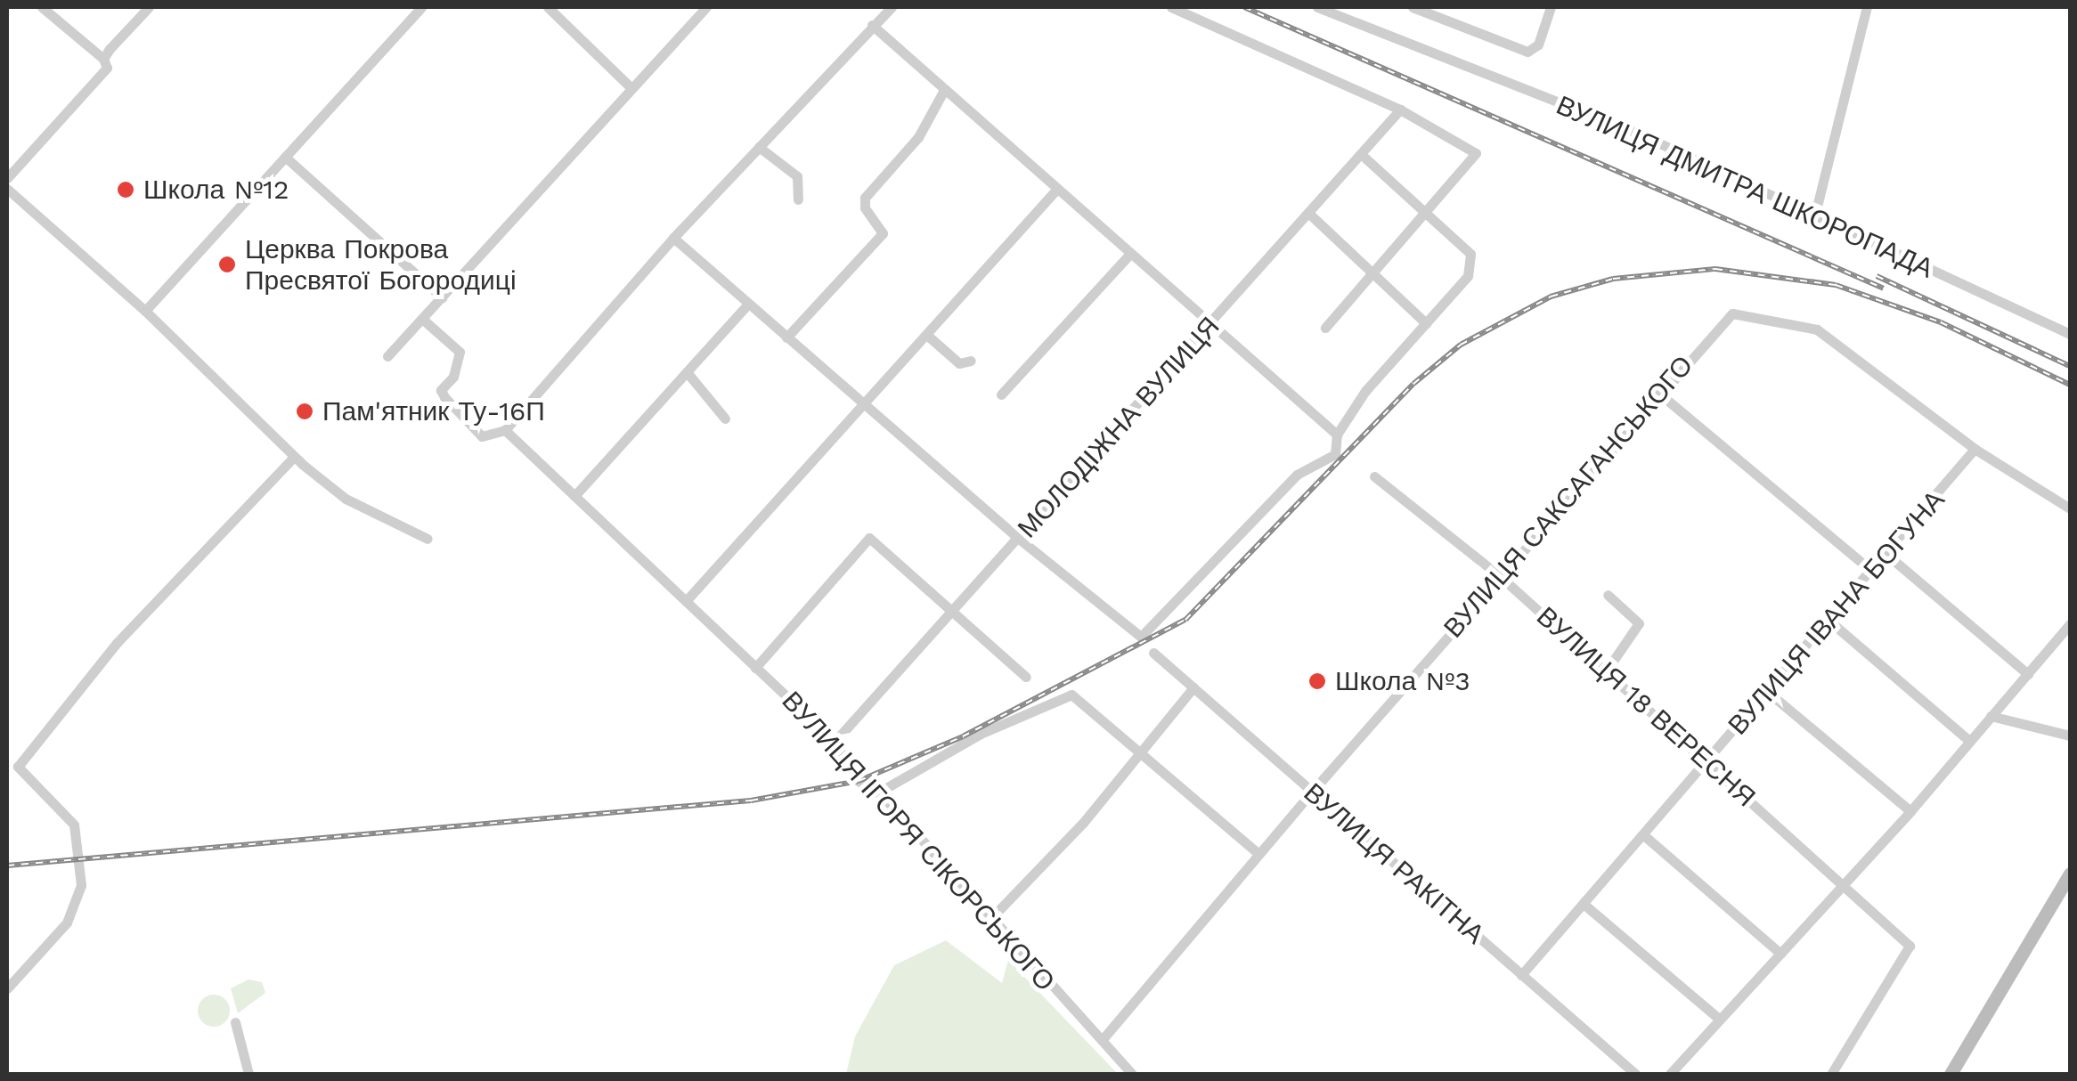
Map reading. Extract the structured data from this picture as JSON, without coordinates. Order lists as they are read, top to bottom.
{
  "streets": {
    "street": [
      "ВУЛИЦЯ ДМИТРА ШКОРОПАДА",
      "МОЛОДІЖНА ВУЛИЦЯ",
      "ВУЛИЦЯ САКСАГАНСЬКОГО",
      "ВУЛИЦЯ ІВАНА БОГУНА",
      "ВУЛИЦЯ 18 ВЕРЕСНЯ",
      "ВУЛИЦЯ ІГОРЯ СІКОРСЬКОГО",
      "ВУЛИЦЯ РАКІТНА"
    ]
  },
  "crossings": [
    ["МОЛОДІЖНА ВУЛИЦЯ", "ВУЛИЦЯ ІГОРЯ СІКОРСЬКОГО"],
    ["ВУЛИЦЯ САКСАГАНСЬКОГО", "ВУЛИЦЯ ІВАНА БОГУНА"],
    ["ВУЛИЦЯ САКСАГАНСЬКОГО", "ВУЛИЦЯ 18 ВЕРЕСНЯ"],
    ["ВУЛИЦЯ САКСАГАНСЬКОГО", "ВУЛИЦЯ ІГОРЯ СІКОРСЬКОГО"],
    ["ВУЛИЦЯ САКСАГАНСЬКОГО", "ВУЛИЦЯ РАКІТНА"],
    ["ВУЛИЦЯ ІВАНА БОГУНА", "ВУЛИЦЯ 18 ВЕРЕСНЯ"],
    ["ВУЛИЦЯ ІВАНА БОГУНА", "ВУЛИЦЯ РАКІТНА"]
  ],
  "places": [
    "Школа №12",
    "Церква Покрова Пресвятої Богородиці",
    "Пам'ятник Ту-16П",
    "Школа №3"
  ]
}
